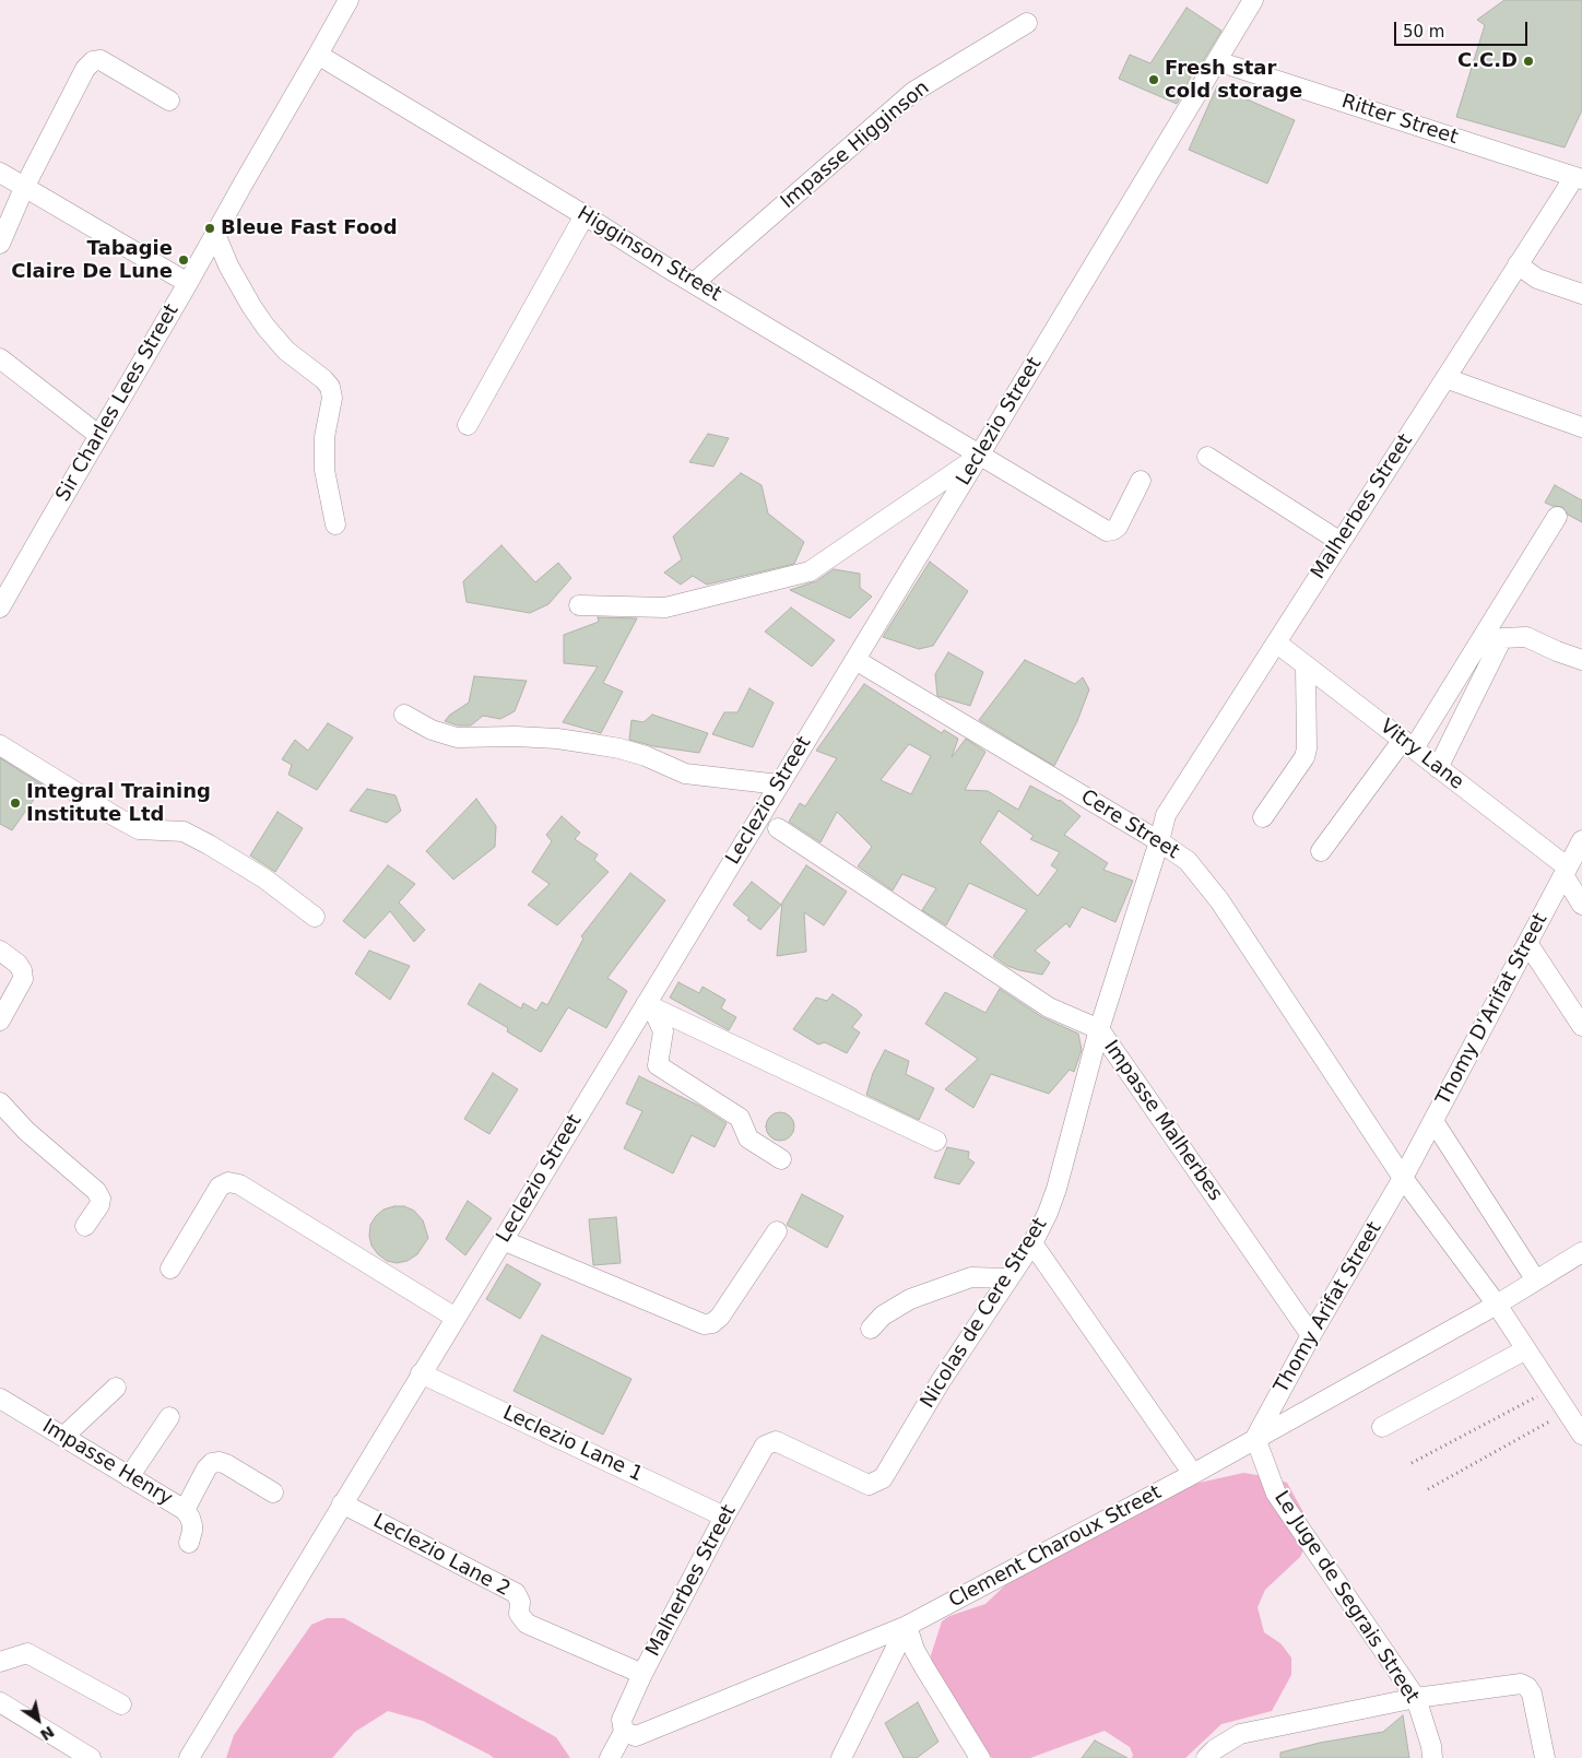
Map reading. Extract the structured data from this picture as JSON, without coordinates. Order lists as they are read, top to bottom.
{
  "streets": {
    "street": [
      "Ritter Street",
      "Impasse Higginson",
      "Higginson Street",
      "Sir Charles Lees Street",
      "Leclezio Street",
      "Malherbes Street",
      "Vitry Lane",
      "Cere Street",
      "Thomy D'Arifat Street",
      "Impasse Malherbes",
      "Thomy Arifat Street",
      "Nicolas de Cere Street",
      "Leclezio Lane 1",
      "Impasse Henry",
      "Clement Charoux Street",
      "Leclezio Lane 2",
      "Le Juge de Segrais Street"
    ]
  },
  "crossings": [
    ["Ritter Street", "Leclezio Street"],
    ["Ritter Street", "Malherbes Street"],
    ["Impasse Higginson", "Higginson Street"],
    ["Higginson Street", "Sir Charles Lees Street"],
    ["Higginson Street", "Leclezio Street"],
    ["Leclezio Street", "Cere Street"],
    ["Leclezio Street", "Leclezio Lane 1"],
    ["Leclezio Street", "Leclezio Lane 2"],
    ["Malherbes Street", "Vitry Lane"],
    ["Malherbes Street", "Cere Street"],
    ["Malherbes Street", "Nicolas de Cere Street"],
    ["Malherbes Street", "Leclezio Lane 1"],
    ["Malherbes Street", "Clement Charoux Street"],
    ["Malherbes Street", "Leclezio Lane 2"],
    ["Vitry Lane", "Thomy D'Arifat Street"],
    ["Cere Street", "Thomy D'Arifat Street"],
    ["Cere Street", "Thomy Arifat Street"],
    ["Cere Street", "Nicolas de Cere Street"],
    ["Cere Street", "Clement Charoux Street"],
    ["Thomy D'Arifat Street", "Thomy Arifat Street"],
    ["Impasse Malherbes", "Thomy Arifat Street"],
    ["Impasse Malherbes", "Nicolas de Cere Street"],
    ["Thomy Arifat Street", "Clement Charoux Street"],
    ["Thomy Arifat Street", "Le Juge de Segrais Street"],
    ["Clement Charoux Street", "Le Juge de Segrais Street"]
  ],
  "places": [
    "C.C.D",
    "Fresh star cold storage",
    "Bleue Fast Food",
    "Tabagie Claire De Lune",
    "Integral Training Institute Ltd"
  ],
  "scale_bar": "50 m",
  "north": "bottom right"
}
